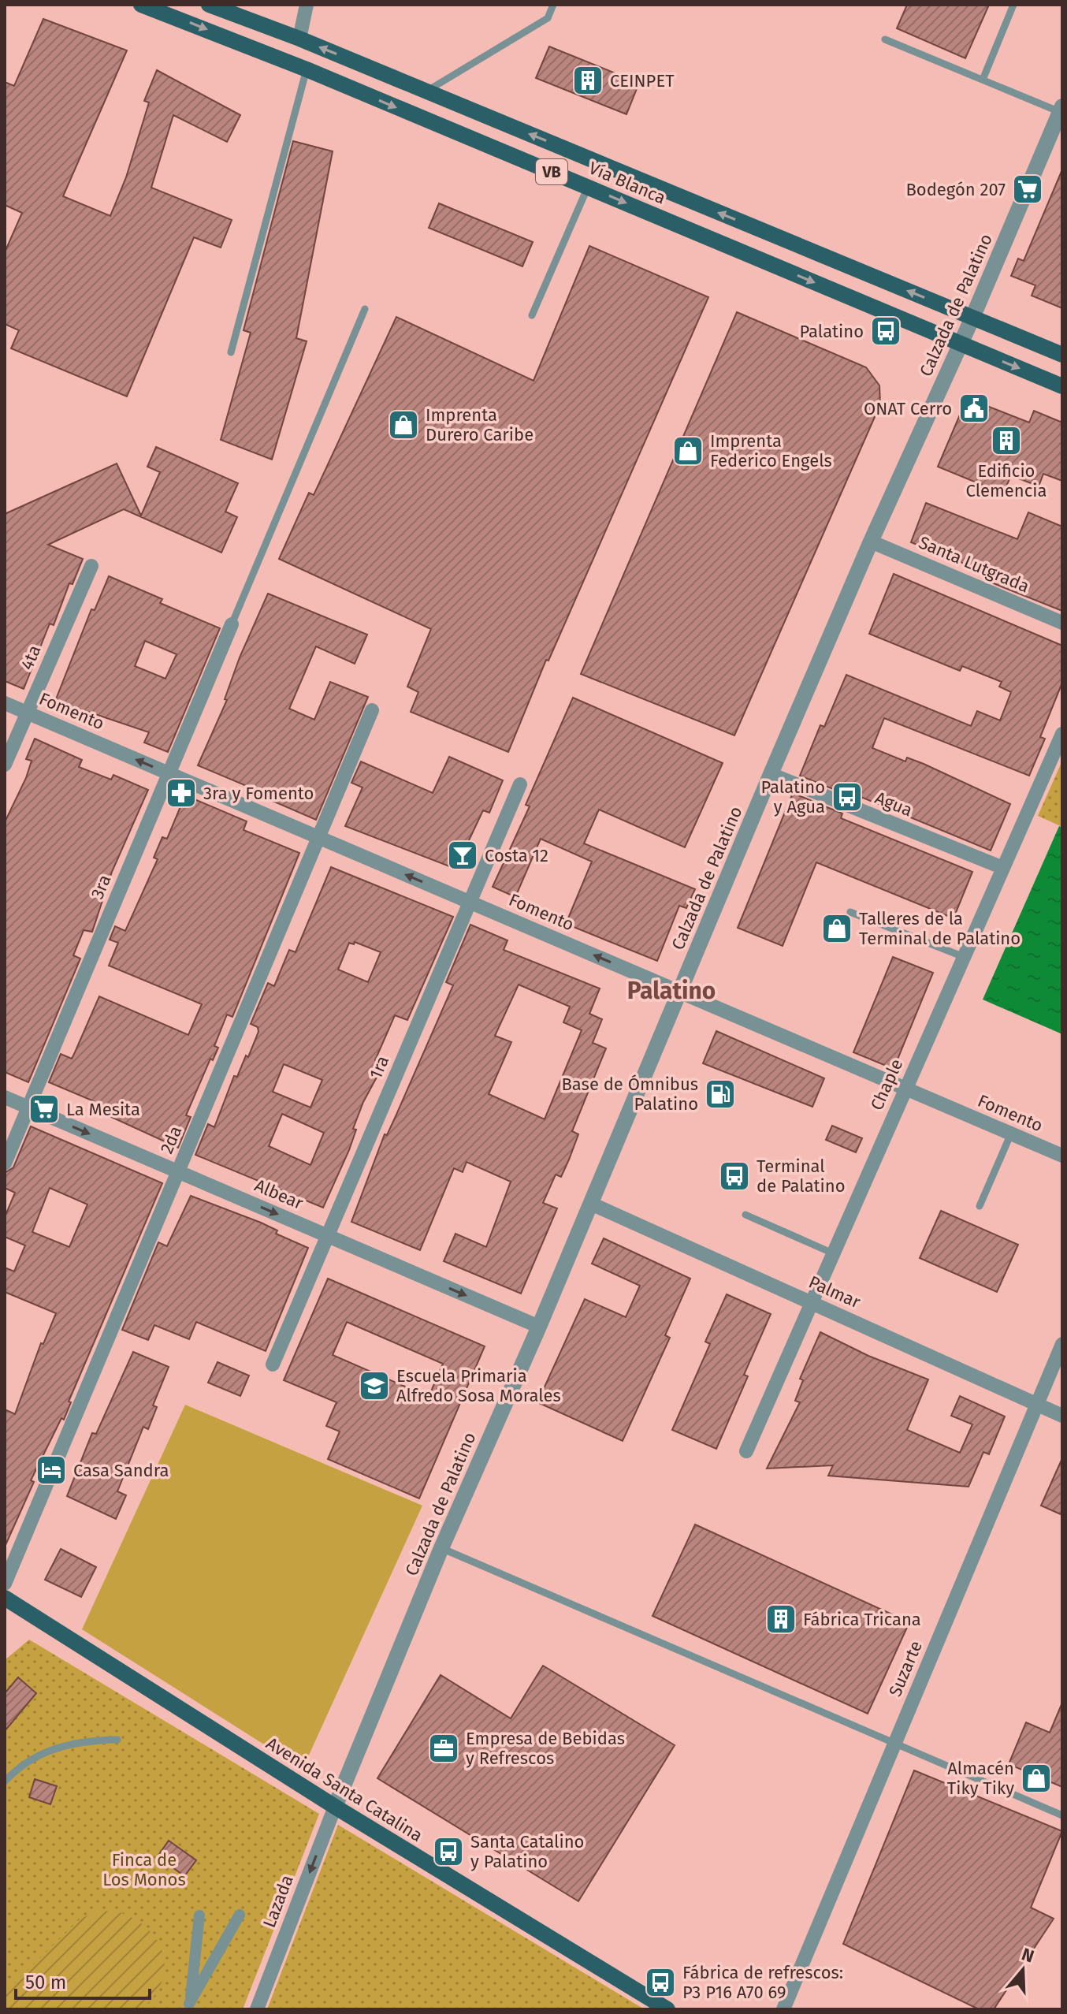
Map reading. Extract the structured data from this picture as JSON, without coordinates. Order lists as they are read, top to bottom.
{
  "streets": {
    "main road": ["VB", "Vía Blanca", "Avenida Santa Catalina"],
    "street": [
      "Calzada de Palatino",
      "Santa Lutgrada",
      "4ta",
      "Fomento",
      "Agua",
      "3ra",
      "1ra",
      "Chaple",
      "2da",
      "Albear",
      "Palmar",
      "Suzarte",
      "Lazada"
    ]
  },
  "crossings": [
    ["Vía Blanca", "Calzada de Palatino"],
    ["Calzada de Palatino", "Santa Lutgrada"],
    ["Calzada de Palatino", "Fomento"],
    ["Calzada de Palatino", "Agua"],
    ["Calzada de Palatino", "Albear"],
    ["Calzada de Palatino", "Palmar"],
    ["Calzada de Palatino", "Avenida Santa Catalina"],
    ["Calzada de Palatino", "Lazada"],
    ["4ta", "Fomento"],
    ["Fomento", "3ra"],
    ["Fomento", "1ra"],
    ["Fomento", "Chaple"],
    ["Fomento", "2da"],
    ["Agua", "Chaple"],
    ["3ra", "Albear"],
    ["1ra", "Albear"],
    ["Chaple", "Palmar"],
    ["2da", "Albear"],
    ["Palmar", "Suzarte"],
    ["Avenida Santa Catalina", "Lazada"]
  ],
  "one_way": ["Fomento", "Albear"],
  "districts": ["Palatino"],
  "parks": ["Finca de Los Monos"],
  "places": {
    "building": ["CEINPET", "Edificio Clemencia", "Fábrica Tricana"],
    "supermarket": ["Bodegón 207", "La Mesita"],
    "bus stop": [
      "Palatino",
      "Palatino y Agua",
      "Terminal de Palatino",
      "Santa Catalino y Palatino",
      "Fábrica de refrescos: P3 P16 A70 69"
    ],
    "public building": ["ONAT Cerro"],
    "shop": [
      "Imprenta Durero Caribe",
      "Imprenta Federico Engels",
      "Talleres de la Terminal de Palatino",
      "Almacén Tiky Tiky"
    ],
    "pharmacy": ["3ra y Fomento"],
    "bar": ["Costa 12"],
    "fuel station": ["Base de Ómnibus Palatino"],
    "school or university": ["Escuela Primaria Alfredo Sosa Morales"],
    "hotel": ["Casa Sandra"],
    "office": ["Empresa de Bebidas y Refrescos"]
  },
  "scale_bar": "50 m",
  "north": "top"
}
